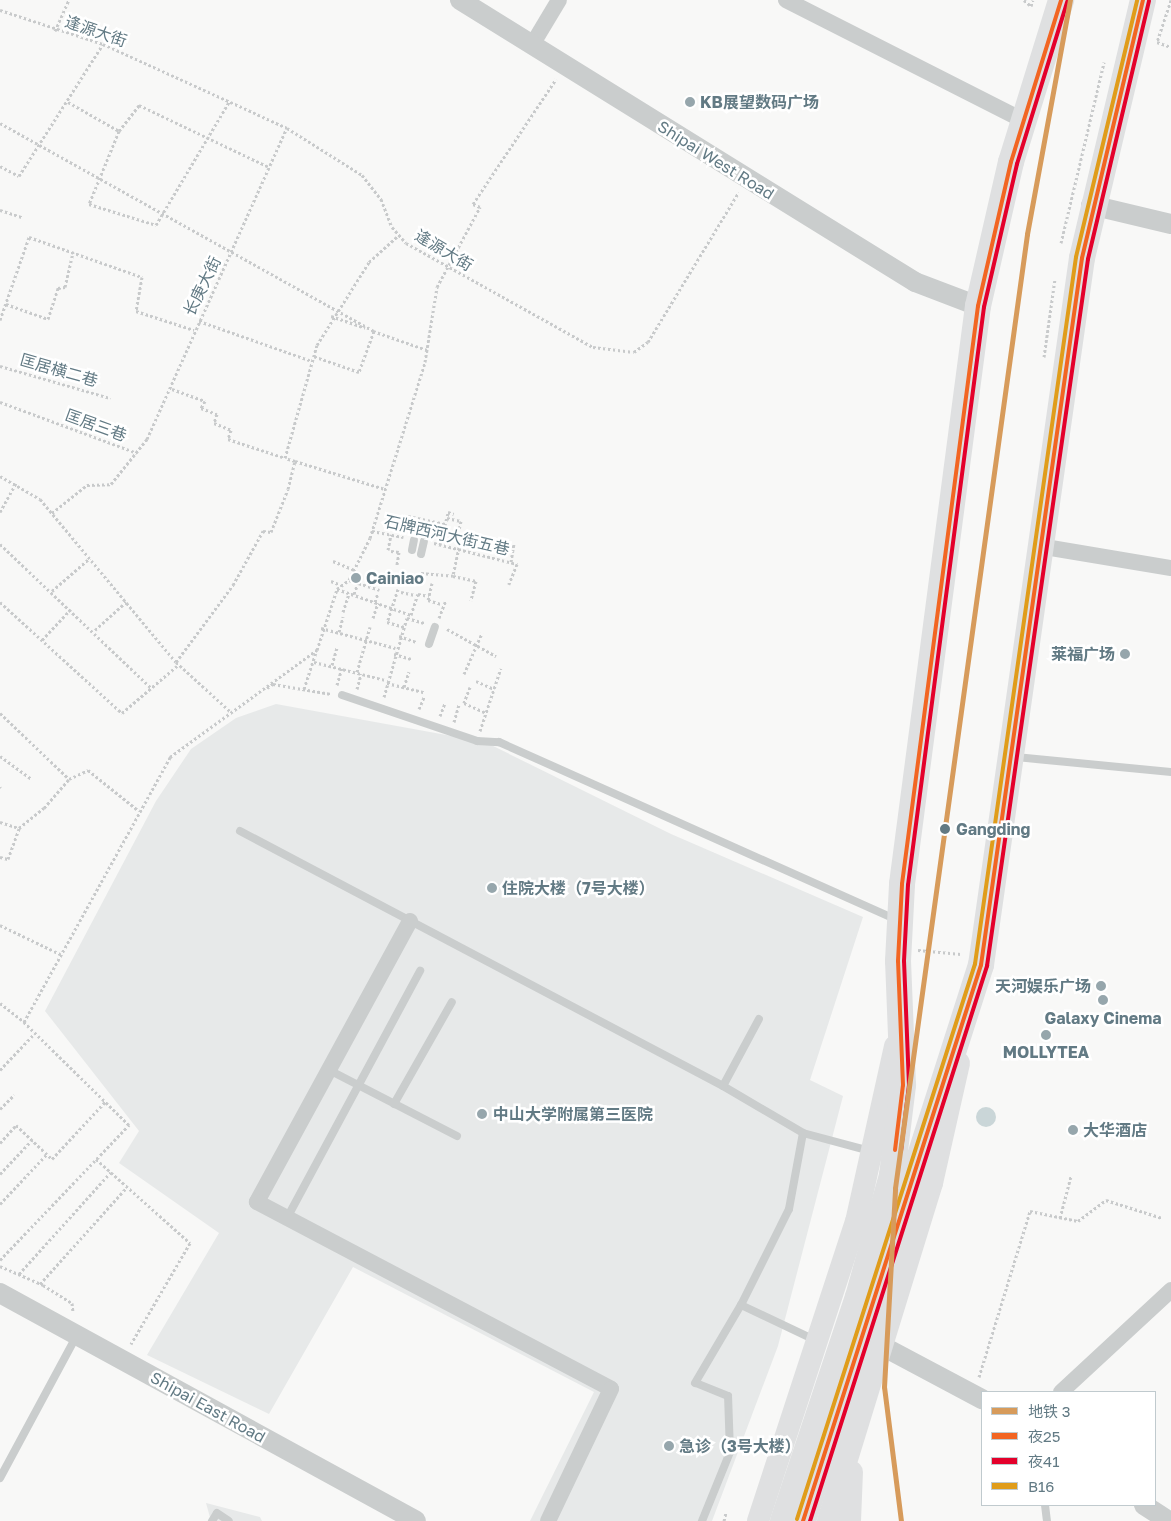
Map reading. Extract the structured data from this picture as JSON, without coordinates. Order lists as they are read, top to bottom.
{
  "streets": {
    "street": ["Shipai West Road", "Shipai East Road"],
    "path": [
      "逢源大街",
      "长庚大街",
      "匡居横二巷",
      "匡居三巷",
      "石牌西河大街五巷"
    ]
  },
  "crossings": [
    ["逢源大街", "Shipai West Road"],
    ["逢源大街", "长庚大街"],
    ["长庚大街", "匡居三巷"]
  ],
  "places": [
    "KB展望数码广场",
    "Cainiao",
    "莱福广场",
    "Gangding",
    "住院大楼（7号大楼）",
    "天河娱乐广场",
    "Galaxy Cinema",
    "MOLLYTEA",
    "中山大学附属第三医院",
    "大华酒店",
    "急诊（3号大楼）"
  ],
  "lines": [
    "metro line 3",
    "transit line 夜25",
    "transit line B16",
    "transit line 夜41"
  ],
  "legend": [
    "地铁 3",
    "夜25",
    "夜41",
    "B16"
  ]
}
